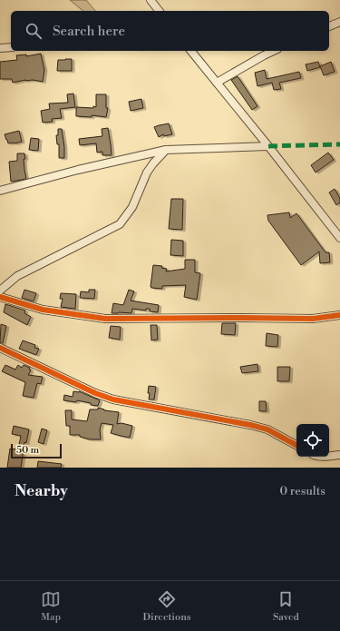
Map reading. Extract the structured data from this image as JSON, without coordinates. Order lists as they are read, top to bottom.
{
  "scale_bar": "50 m",
  "page": {
    "search": "Search here",
    "scale": "50 m",
    "heading": ["Nearby", "0 results"],
    "nav": ["Map", "Directions", "Saved"]
  }
}
